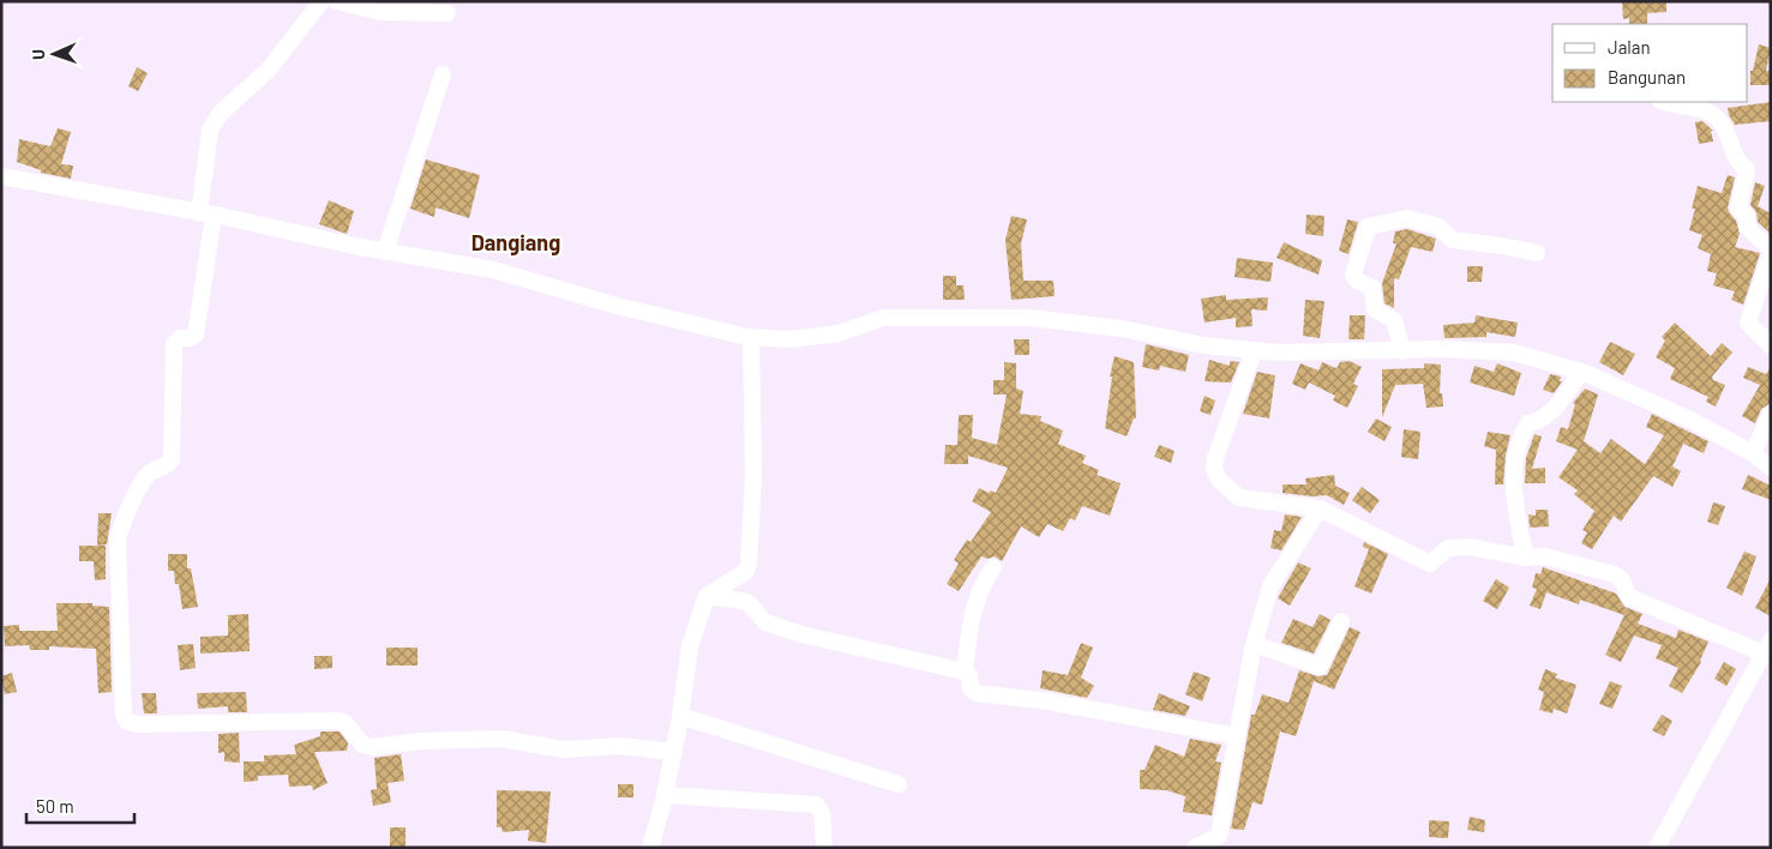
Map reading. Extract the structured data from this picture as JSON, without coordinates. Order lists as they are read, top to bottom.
{
  "districts": ["Dangiang"],
  "legend": ["Jalan", "Bangunan"],
  "scale_bar": "50 m",
  "north": "left"
}
